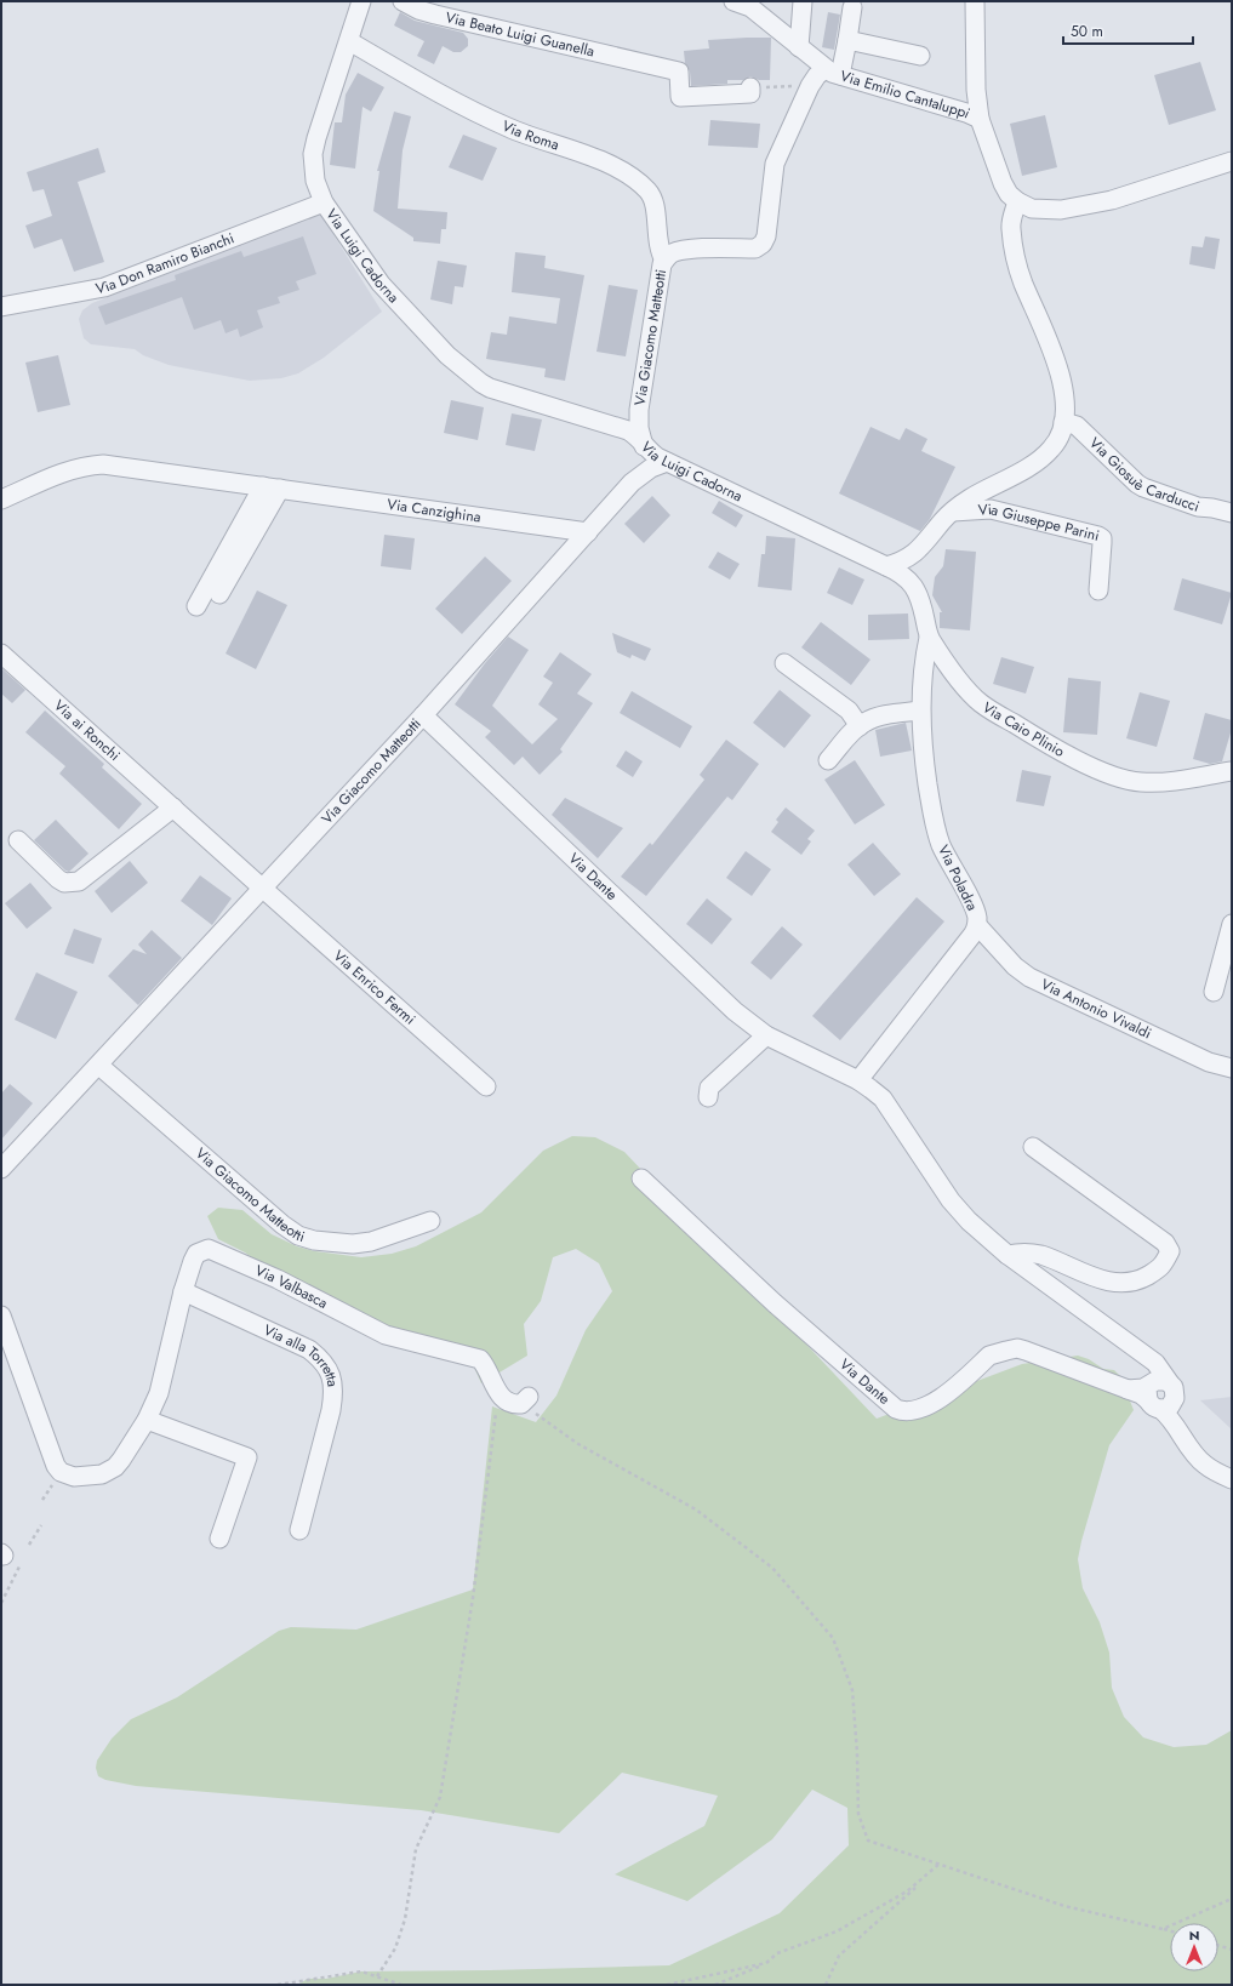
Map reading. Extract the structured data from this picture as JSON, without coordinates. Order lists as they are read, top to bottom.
{
  "streets": {
    "street": [
      "Via Beato Luigi Guanella",
      "Via Emilio Cantaluppi",
      "Via Roma",
      "Via Luigi Cadorna",
      "Via Don Ramiro Bianchi",
      "Via Giacomo Matteotti",
      "Via Giosuè Carducci",
      "Via Canzighina",
      "Via Giuseppe Parini",
      "Via Caio Plinio",
      "Via ai Ronchi",
      "Via Dante",
      "Via Poladra",
      "Via Enrico Fermi",
      "Via Antonio Vivaldi",
      "Via Valbasca",
      "Via alla Torretta"
    ]
  },
  "crossings": [
    ["Via Emilio Cantaluppi", "Via Giacomo Matteotti"],
    ["Via Roma", "Via Luigi Cadorna"],
    ["Via Roma", "Via Giacomo Matteotti"],
    ["Via Luigi Cadorna", "Via Don Ramiro Bianchi"],
    ["Via Luigi Cadorna", "Via Giacomo Matteotti"],
    ["Via Luigi Cadorna", "Via Caio Plinio"],
    ["Via Giacomo Matteotti", "Via Canzighina"],
    ["Via Giacomo Matteotti", "Via ai Ronchi"],
    ["Via Giacomo Matteotti", "Via Dante"],
    ["Via Giacomo Matteotti", "Via Enrico Fermi"],
    ["Via Caio Plinio", "Via Poladra"],
    ["Via ai Ronchi", "Via Enrico Fermi"],
    ["Via Dante", "Via Poladra"],
    ["Via Poladra", "Via Antonio Vivaldi"],
    ["Via Valbasca", "Via alla Torretta"]
  ],
  "scale_bar": "50 m",
  "north": "top"
}
